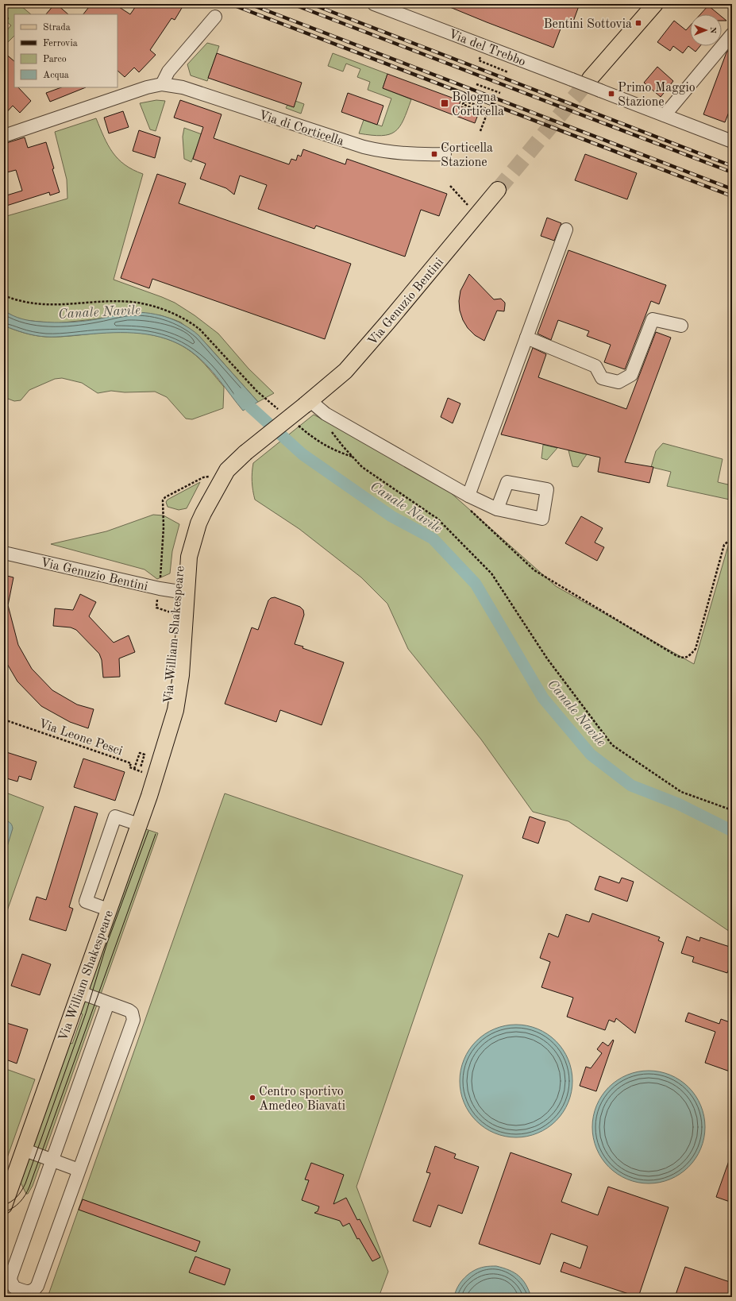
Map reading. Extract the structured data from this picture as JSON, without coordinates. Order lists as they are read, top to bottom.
{
  "streets": {
    "main road": ["Via Genuzio Bentini", "Via William Shakespeare"],
    "street": ["Via del Trebbo", "Via di Corticella"],
    "path": ["Via Leone Pesci"]
  },
  "crossings": [
    ["Via Genuzio Bentini", "Via William Shakespeare"]
  ],
  "water": ["Canale Navile"],
  "places": {
    "transit": [
      "Bentini Sottovia",
      "Primo Maggio Stazione",
      "Bologna Corticella",
      "Corticella Stazione"
    ],
    "other": ["Centro sportivo Amedeo Biavati"]
  },
  "legend": [
    "Strada",
    "Ferrovia",
    "Parco",
    "Acqua"
  ],
  "north": "right"
}
